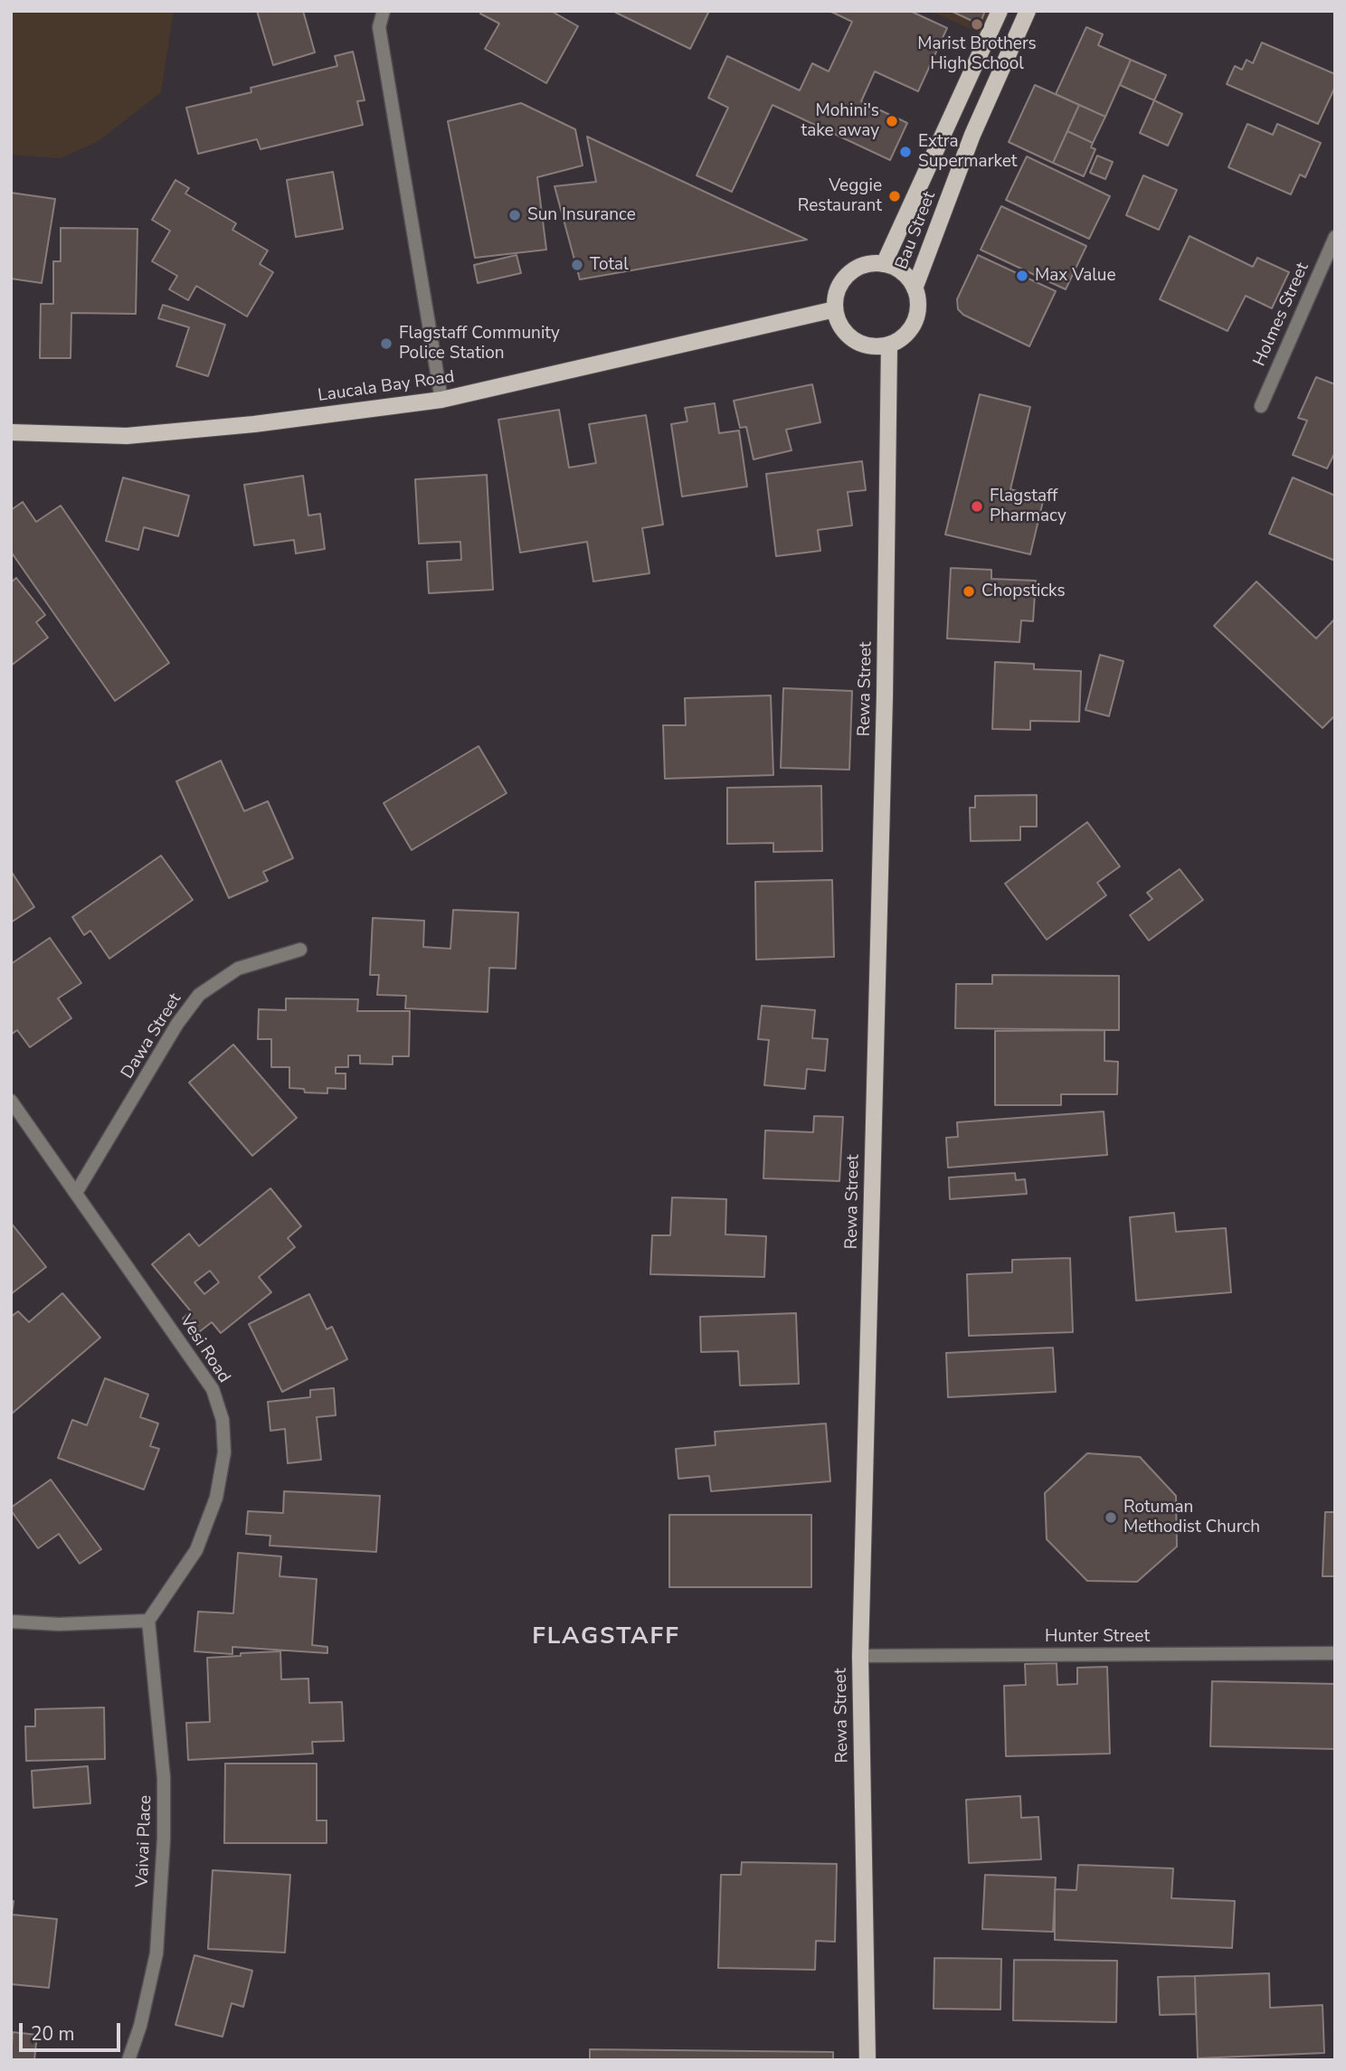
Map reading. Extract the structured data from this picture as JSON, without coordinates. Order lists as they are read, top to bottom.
{
  "streets": {
    "main road": ["Bau Street", "Laucala Bay Road", "Rewa Street"],
    "street": [
      "Holmes Street",
      "Dawa Street",
      "Vesi Road",
      "Hunter Street",
      "Vaivai Place"
    ]
  },
  "crossings": [
    ["Bau Street", "Laucala Bay Road"],
    ["Bau Street", "Rewa Street"],
    ["Laucala Bay Road", "Rewa Street"],
    ["Rewa Street", "Hunter Street"],
    ["Dawa Street", "Vesi Road"],
    ["Vesi Road", "Vaivai Place"]
  ],
  "districts": ["FLAGSTAFF"],
  "places": [
    "Marist Brothers High School",
    "Mohini's take away",
    "Extra Supermarket",
    "Veggie Restaurant",
    "Sun Insurance",
    "Total",
    "Max Value",
    "Flagstaff Community Police Station",
    "Flagstaff Pharmacy",
    "Chopsticks",
    "Rotuman Methodist Church"
  ],
  "scale_bar": "20 m"
}
